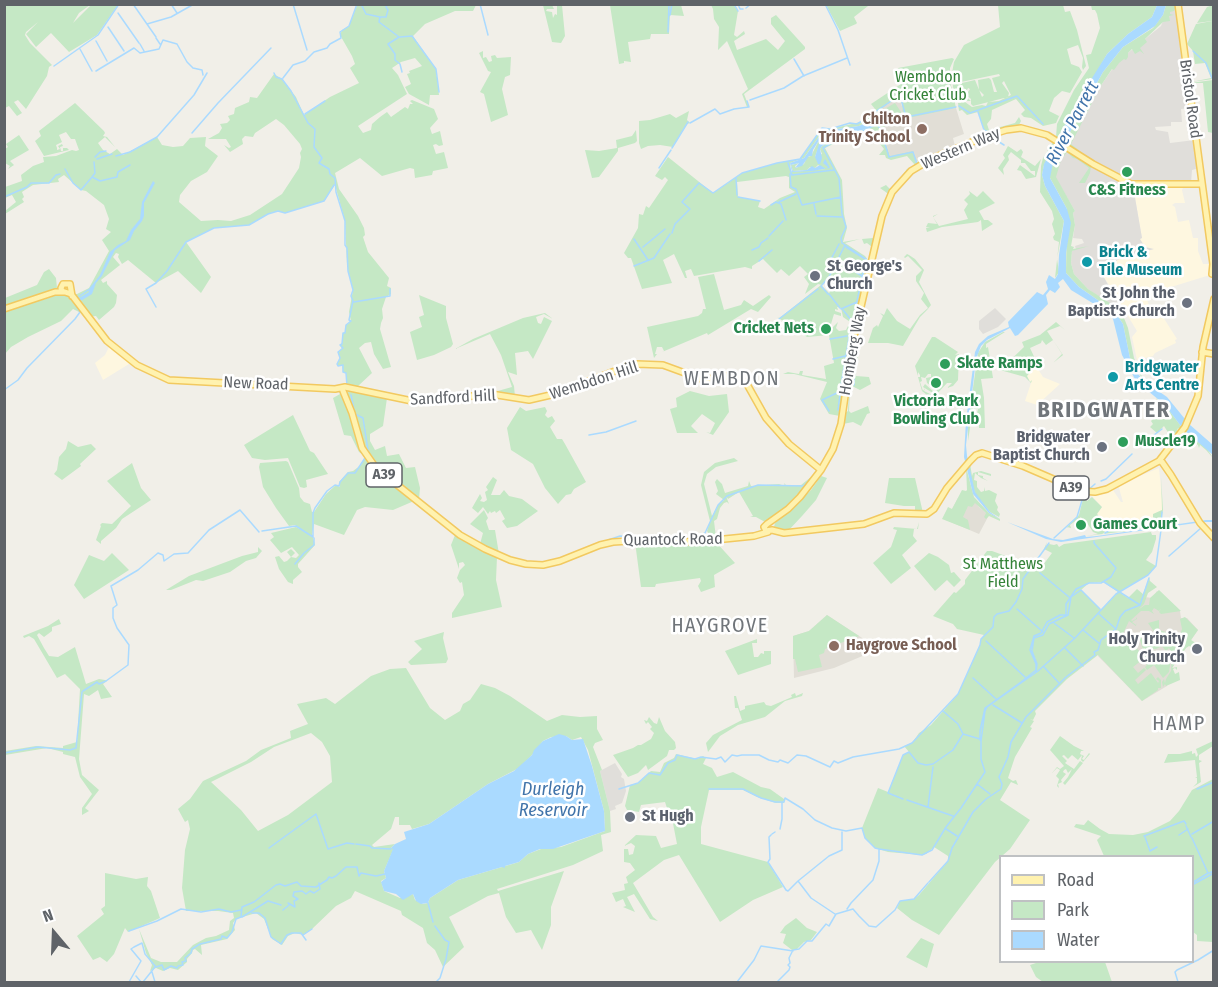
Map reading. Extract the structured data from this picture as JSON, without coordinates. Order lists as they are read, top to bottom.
{
  "streets": {
    "main road": [
      "Bristol Road",
      "Western Way",
      "Homberg Way",
      "Wembdon Hill",
      "New Road",
      "Sandford Hill",
      "A39",
      "Quantock Road"
    ]
  },
  "crossings": [
    ["Bristol Road", "Western Way"],
    ["Western Way", "Homberg Way"],
    ["Homberg Way", "Wembdon Hill"],
    ["Homberg Way", "Quantock Road"],
    ["Wembdon Hill", "Sandford Hill"],
    ["New Road", "Sandford Hill"],
    ["New Road", "Quantock Road"],
    ["Sandford Hill", "Quantock Road"]
  ],
  "districts": [
    "WEMBDON",
    "BRIDGWATER",
    "HAYGROVE",
    "HAMP"
  ],
  "water": ["River Parrett", "Durleigh Reservoir"],
  "parks": ["Wembdon Cricket Club", "St Matthews Field"],
  "places": [
    "Chilton Trinity School",
    "C&S Fitness",
    "Brick & Tile Museum",
    "St George's Church",
    "St John the Baptist's Church",
    "Cricket Nets",
    "Skate Ramps",
    "Bridgwater Arts Centre",
    "Victoria Park Bowling Club",
    "Muscle19",
    "Bridgwater Baptist Church",
    "Games Court",
    "Haygrove School",
    "Holy Trinity Church",
    "St Hugh"
  ],
  "legend": ["Road", "Park", "Water"],
  "north": "top"
}
